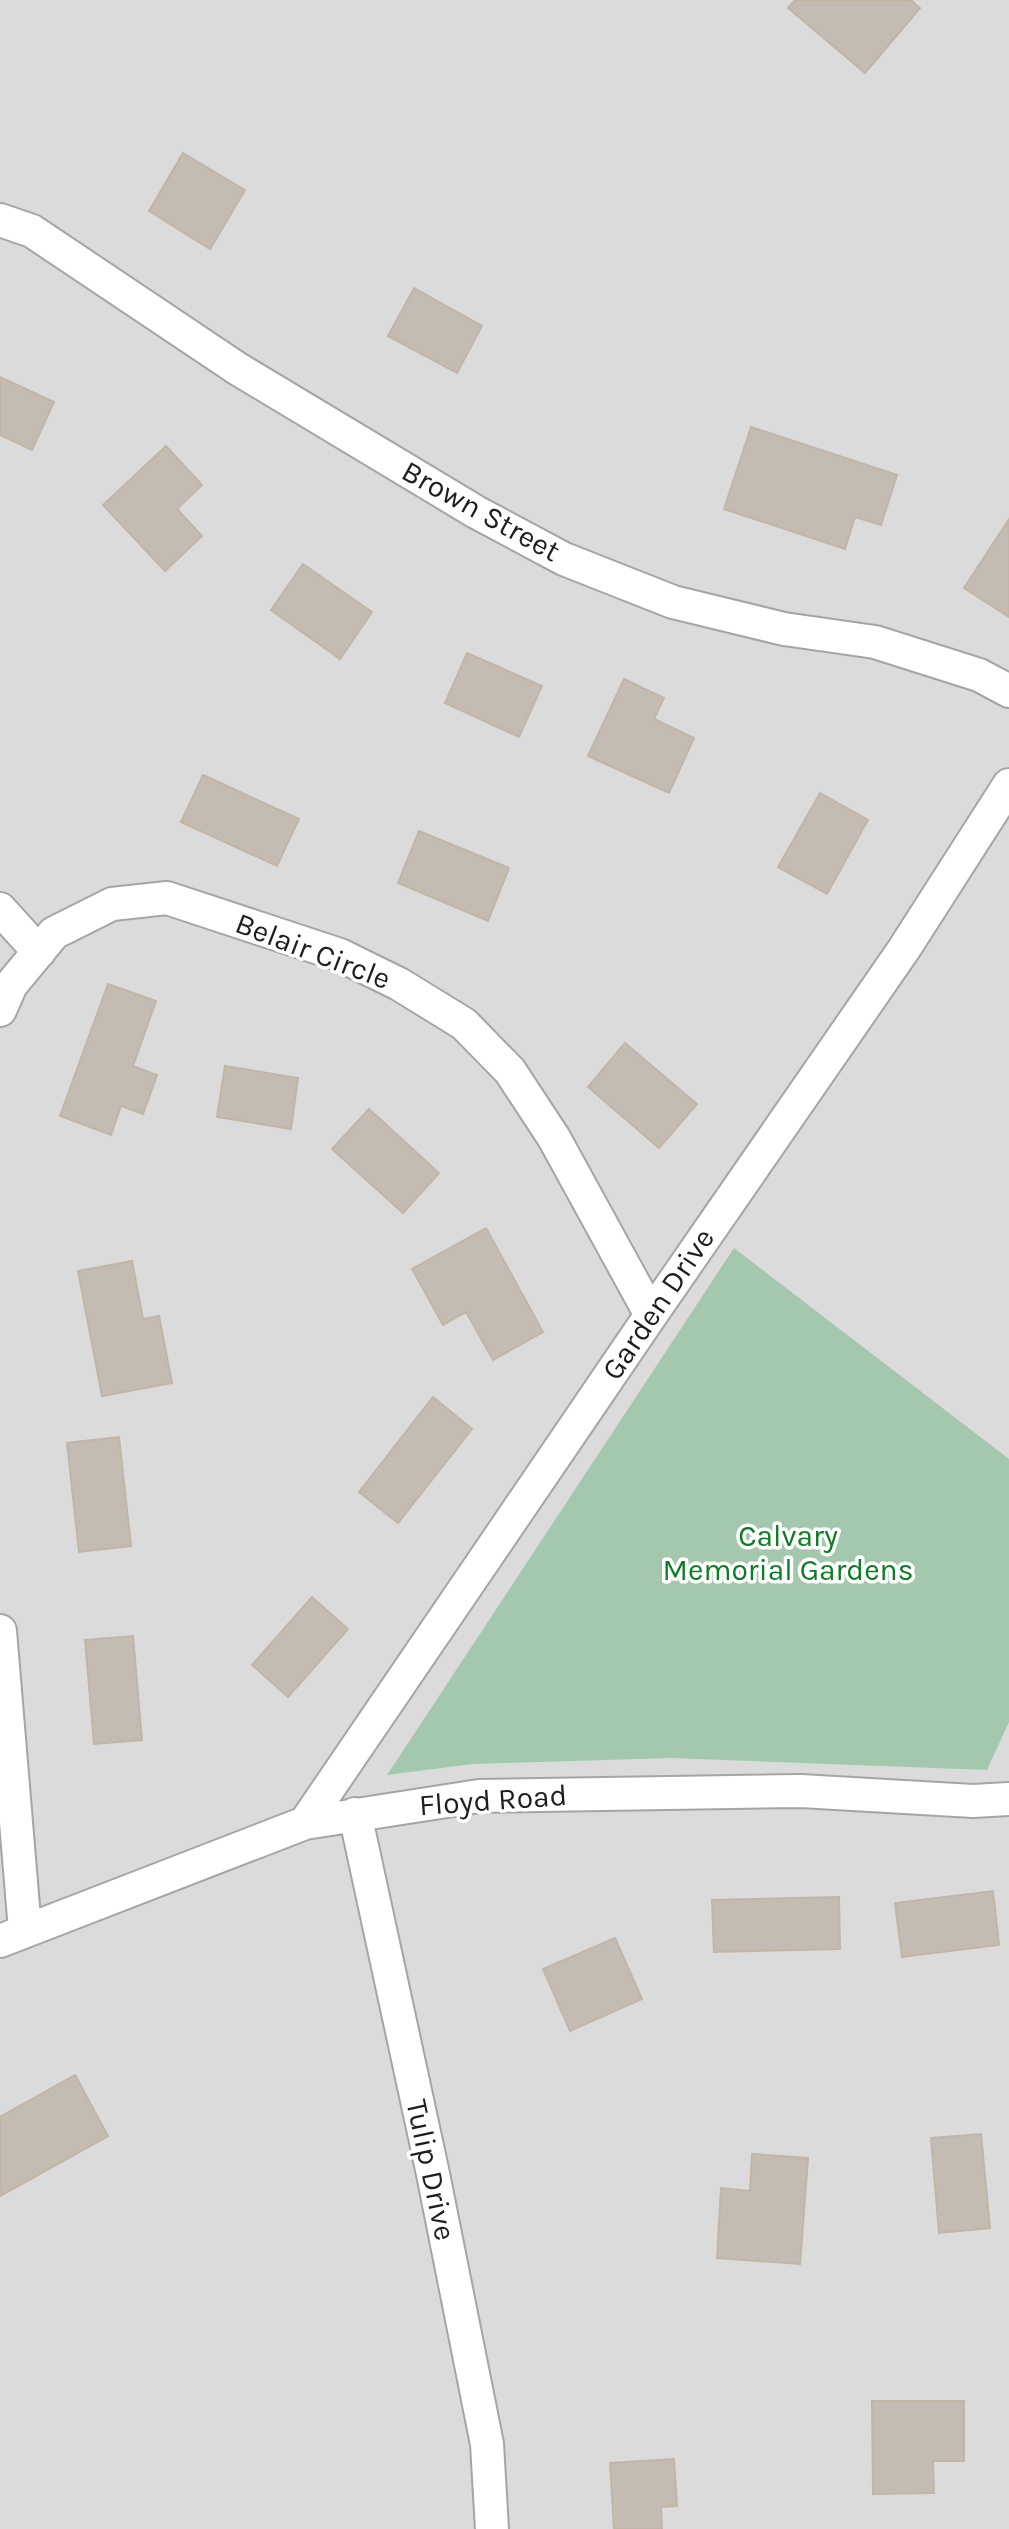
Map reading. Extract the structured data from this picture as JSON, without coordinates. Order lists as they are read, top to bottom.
{
  "streets": {
    "street": [
      "Brown Street",
      "Belair Circle",
      "Garden Drive",
      "Floyd Road",
      "Tulip Drive"
    ]
  },
  "crossings": [
    ["Belair Circle", "Garden Drive"],
    ["Garden Drive", "Floyd Road"],
    ["Floyd Road", "Tulip Drive"]
  ],
  "parks": ["Calvary Memorial Gardens"]
}
